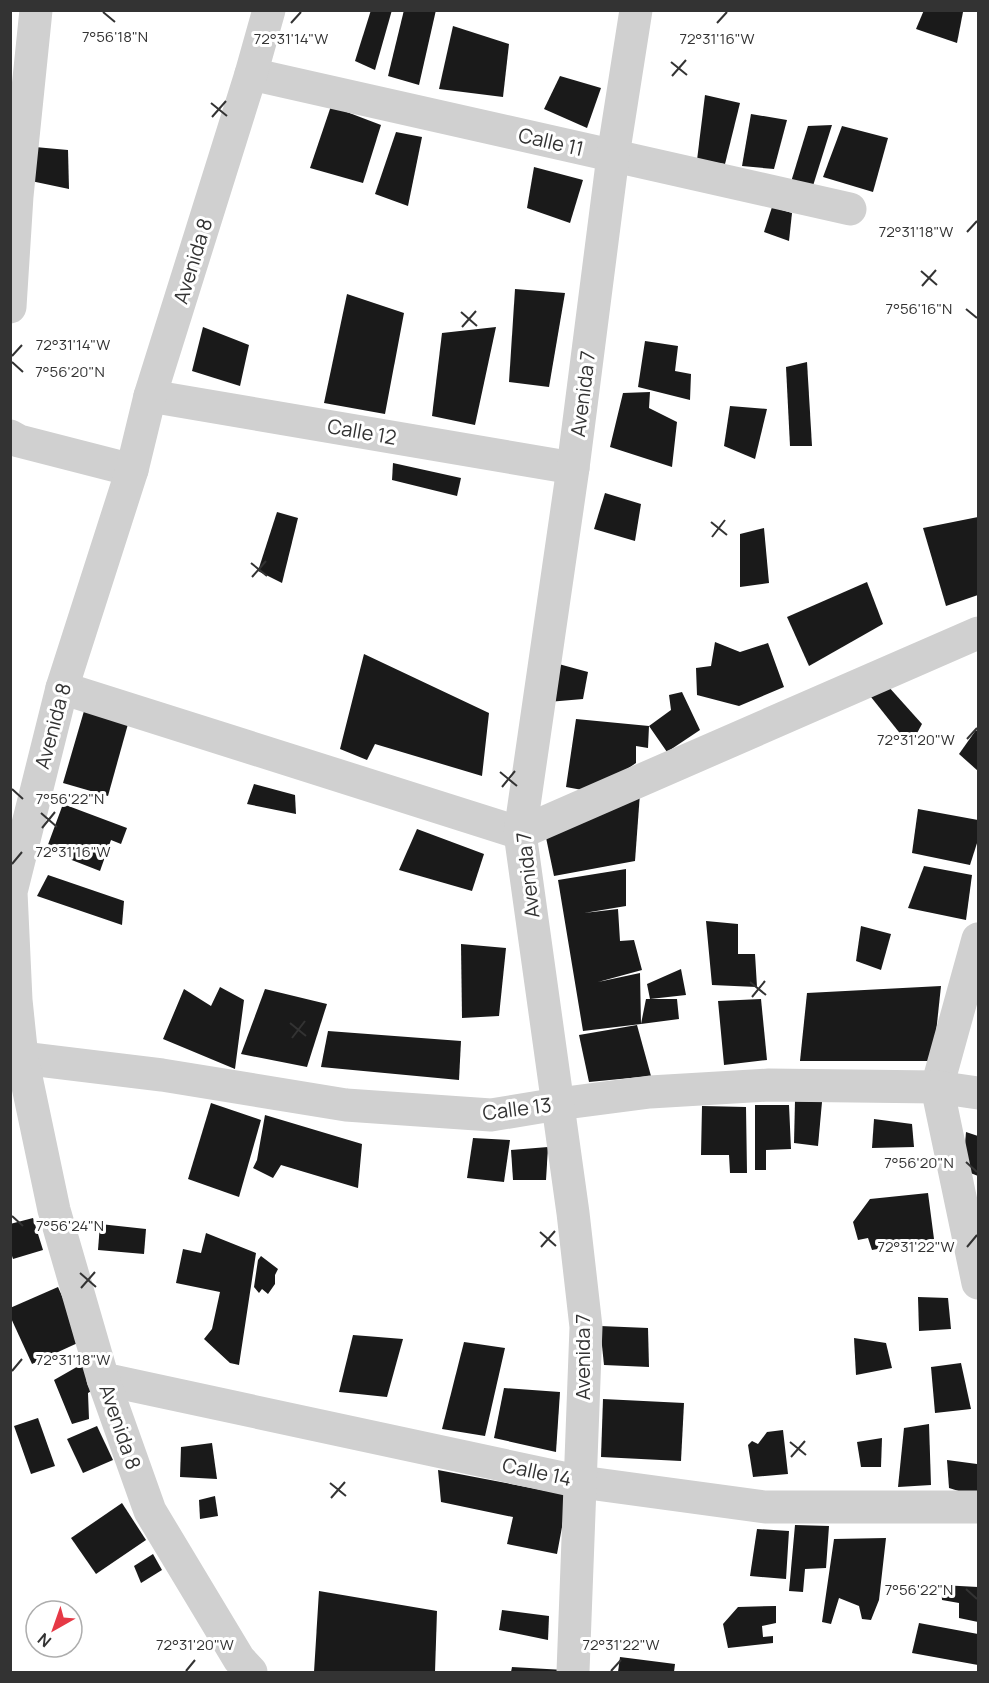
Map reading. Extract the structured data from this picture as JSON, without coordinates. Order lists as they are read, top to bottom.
{
  "streets": {
    "street": [
      "Calle 11",
      "Avenida 8",
      "Avenida 7",
      "Calle 12",
      "Calle 13",
      "Calle 14"
    ]
  },
  "crossings": [
    ["Calle 11", "Avenida 8"],
    ["Calle 11", "Avenida 7"],
    ["Avenida 8", "Calle 12"],
    ["Avenida 8", "Calle 13"],
    ["Avenida 8", "Calle 14"],
    ["Avenida 7", "Calle 12"],
    ["Avenida 7", "Calle 13"],
    ["Avenida 7", "Calle 14"]
  ],
  "north": "bottom left",
  "coordinates": [
    "7°56'18\"N",
    "72°31'14\"W",
    "72°31'16\"W",
    "72°31'18\"W",
    "7°56'16\"N",
    "7°56'20\"N",
    "72°31'20\"W",
    "7°56'22\"N",
    "7°56'24\"N",
    "72°31'22\"W"
  ]
}
